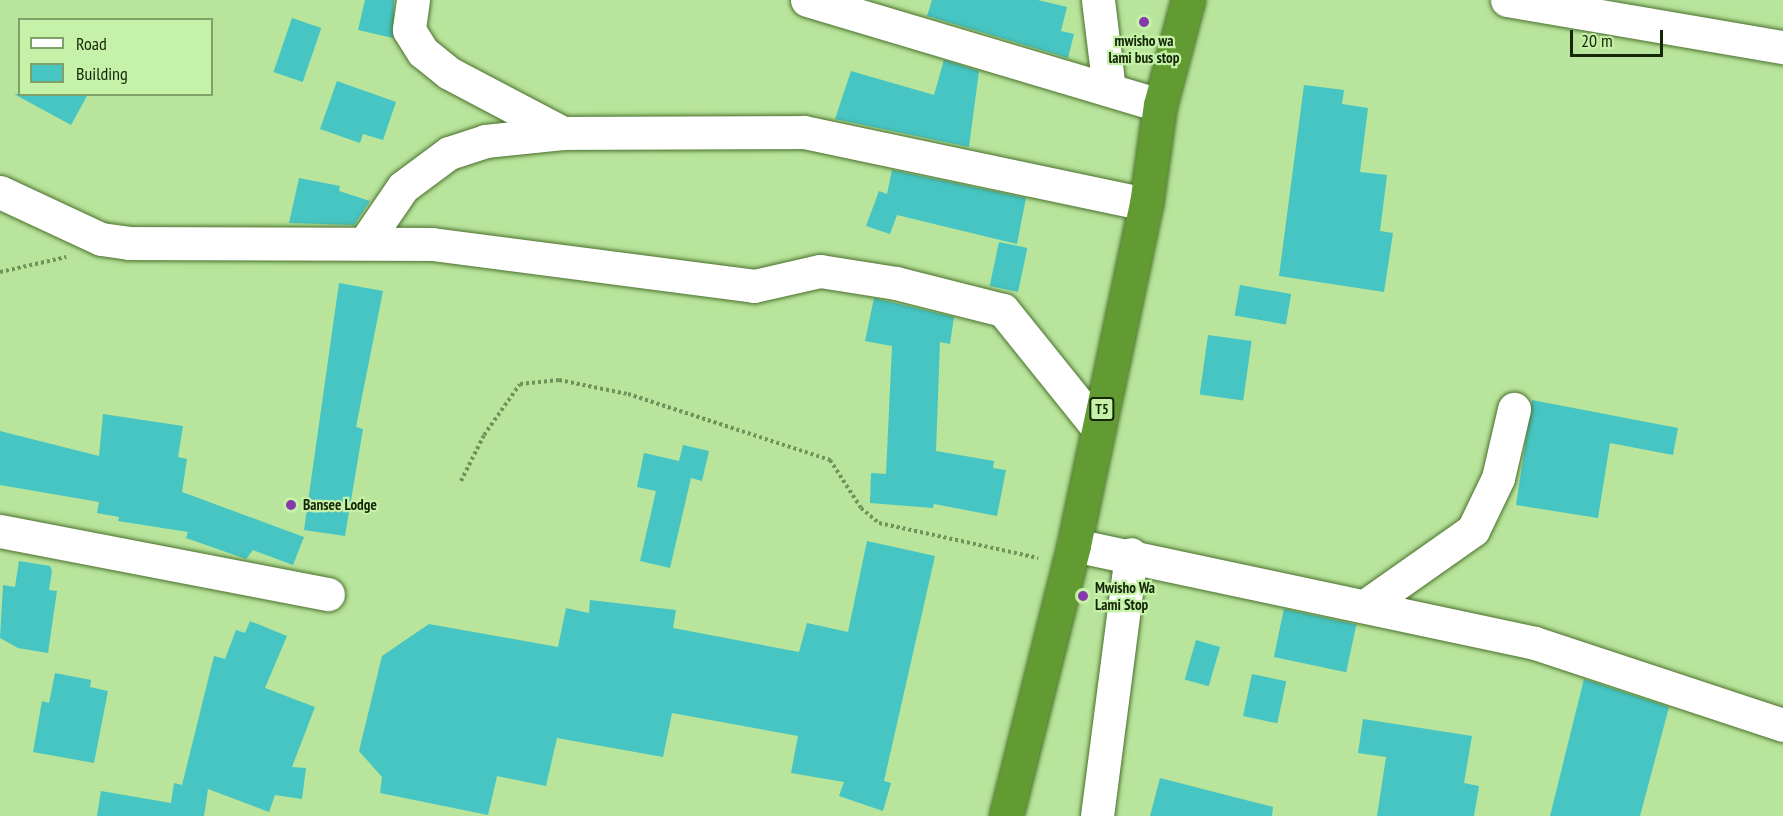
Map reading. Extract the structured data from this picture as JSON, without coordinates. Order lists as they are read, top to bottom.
{
  "streets": {
    "highway": ["T5"]
  },
  "places": ["mwisho wa lami bus stop", "Bansee Lodge", "Mwisho Wa Lami Stop"],
  "legend": ["Road", "Building"],
  "scale_bar": "20 m"
}
